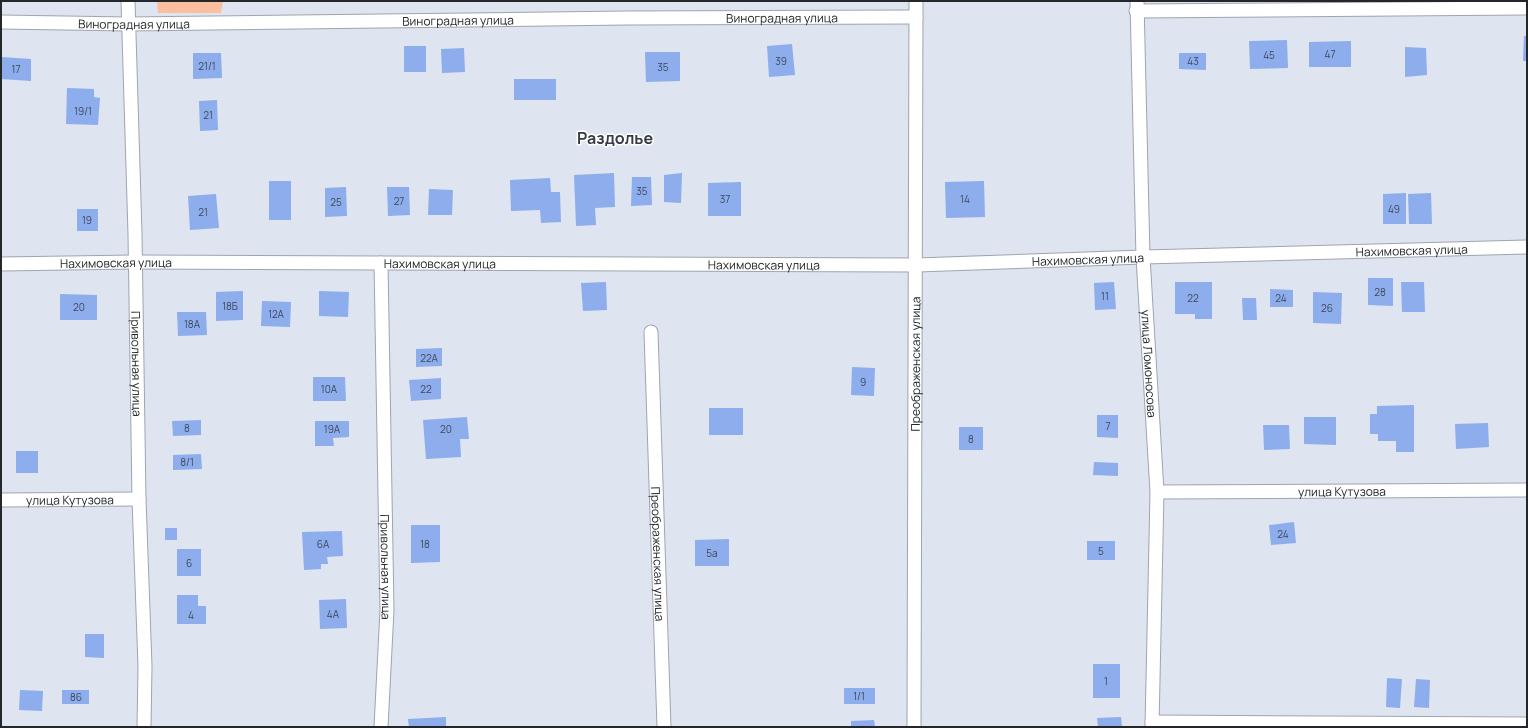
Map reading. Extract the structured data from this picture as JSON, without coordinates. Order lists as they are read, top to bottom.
{
  "streets": {
    "street": [
      "Виноградная улица",
      "Нахимовская улица",
      "Привольная улица",
      "Преображенская улица",
      "улица Ломоносова",
      "улица Кутузова"
    ]
  },
  "crossings": [
    ["Виноградная улица", "Привольная улица"],
    ["Виноградная улица", "Преображенская улица"],
    ["Нахимовская улица", "Привольная улица"],
    ["Нахимовская улица", "Преображенская улица"],
    ["Нахимовская улица", "улица Ломоносова"],
    ["Привольная улица", "улица Кутузова"],
    ["улица Ломоносова", "улица Кутузова"]
  ],
  "districts": ["Раздолье"],
  "house_numbers": [
    "47",
    "45",
    "39",
    "43",
    "21/1",
    "35",
    "17",
    "19/1",
    "21",
    "35",
    "37",
    "14",
    "27",
    "25",
    "49",
    "21",
    "19",
    "28",
    "11",
    "22",
    "24",
    "18Б",
    "20",
    "26",
    "12А",
    "18А",
    "22А",
    "9",
    "10А",
    "22",
    "7",
    "8",
    "19А",
    "20",
    "8",
    "8/1",
    "24",
    "6А",
    "18",
    "5",
    "5а",
    "6",
    "4А",
    "4",
    "1",
    "1/1",
    "86"
  ]
}
